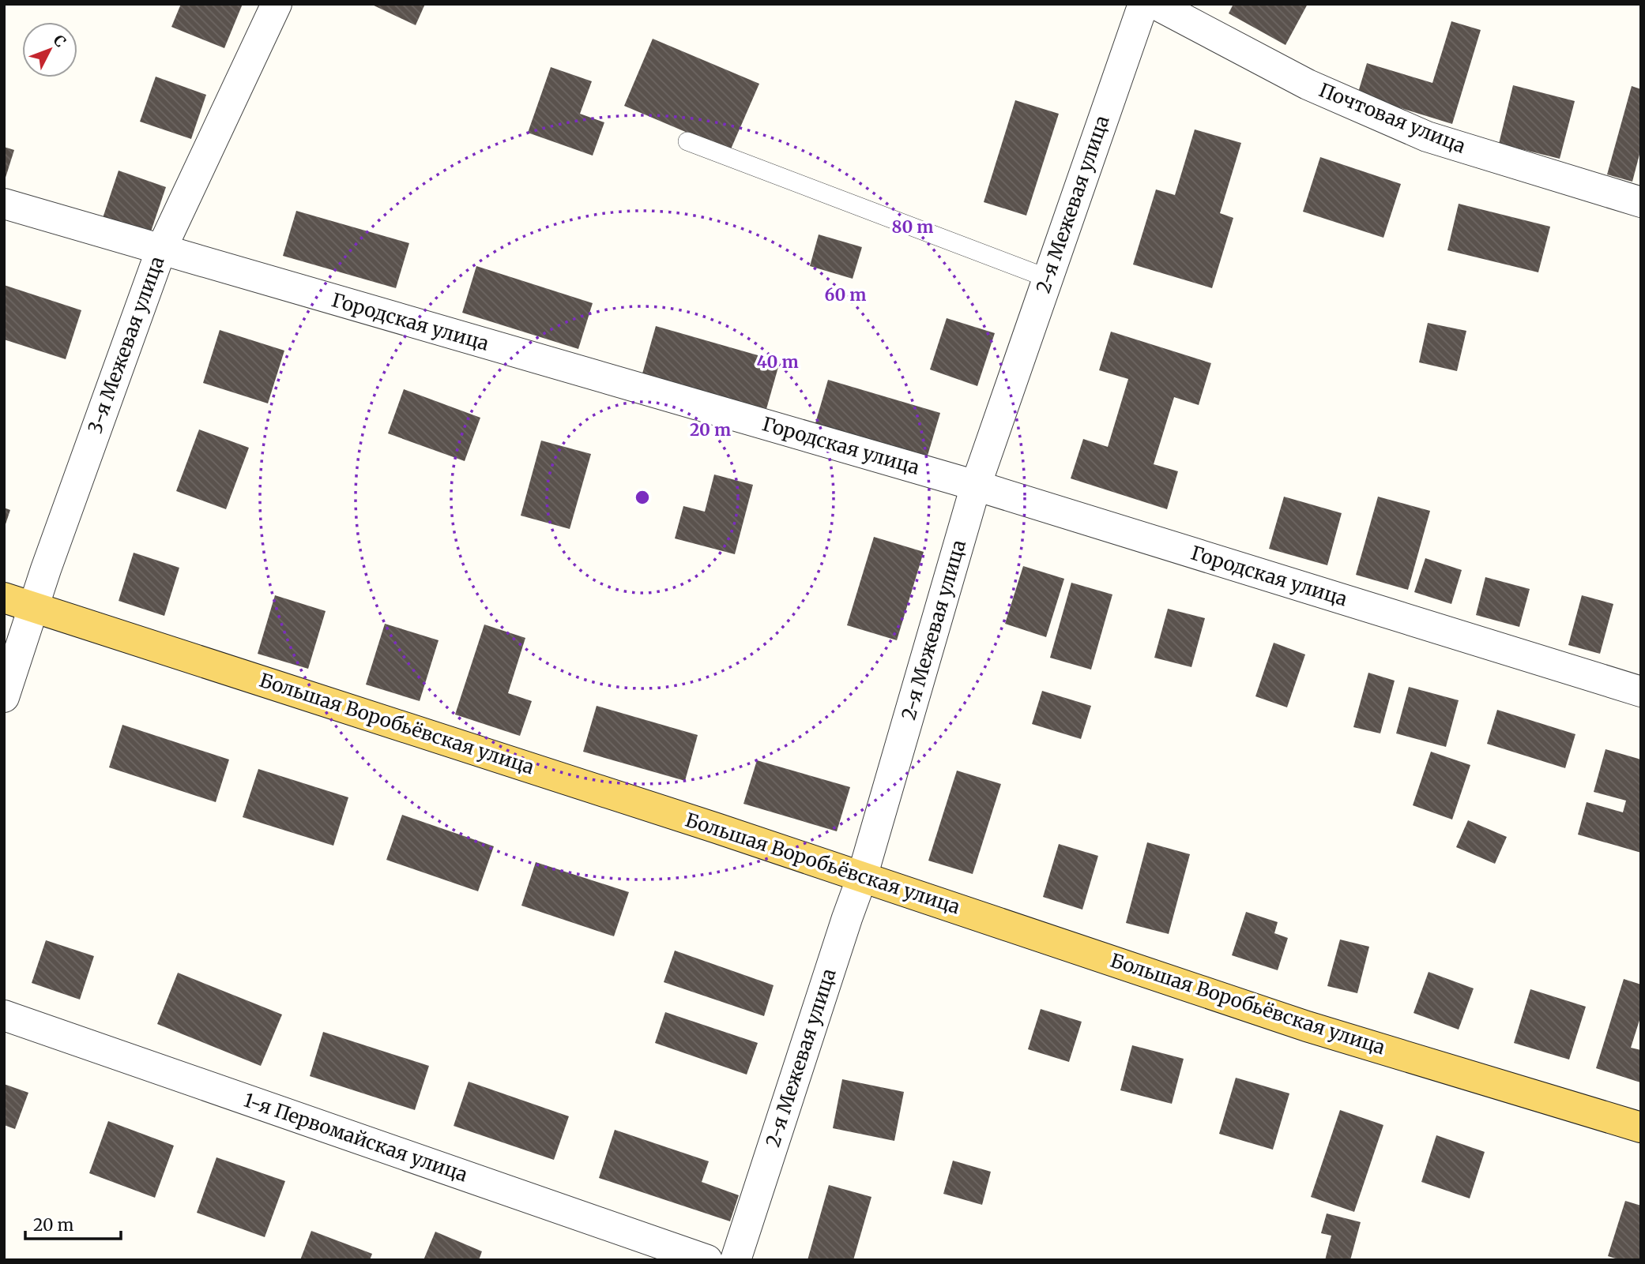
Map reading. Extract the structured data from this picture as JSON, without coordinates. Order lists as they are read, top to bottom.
{
  "streets": {
    "main road": ["Большая Воробьёвская улица"],
    "street": [
      "Почтовая улица",
      "2-я Межевая улица",
      "Городская улица",
      "3-я Межевая улица",
      "1-я Первомайская улица"
    ]
  },
  "crossings": [
    ["2-я Межевая улица", "Городская улица"],
    ["2-я Межевая улица", "Большая Воробьёвская улица"],
    ["Городская улица", "3-я Межевая улица"],
    ["3-я Межевая улица", "Большая Воробьёвская улица"]
  ],
  "scale_bar": "20 m",
  "north": "top right",
  "rings": [
    "80 m",
    "60 m",
    "40 m",
    "20 m"
  ]
}
